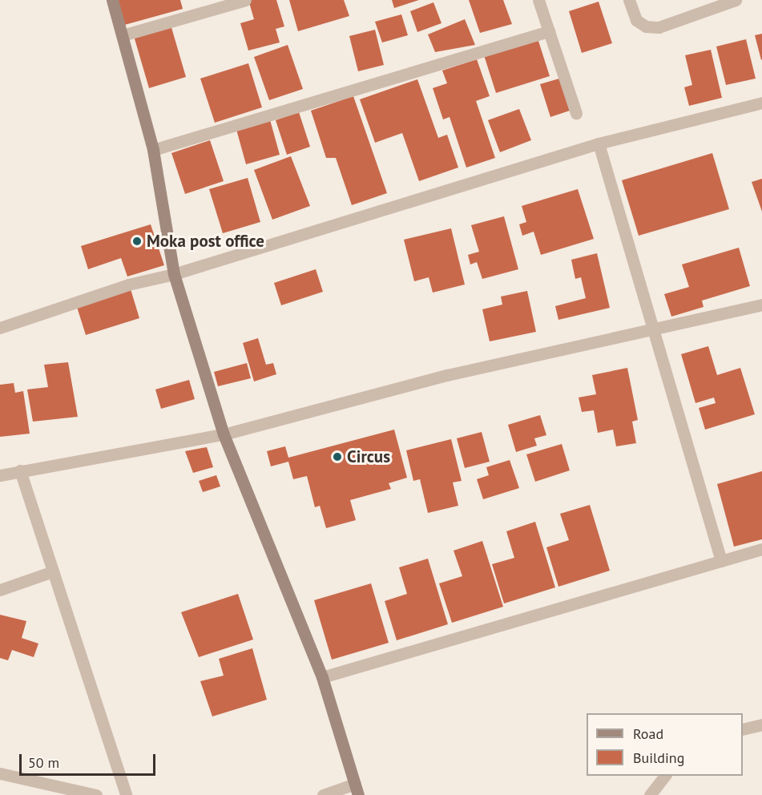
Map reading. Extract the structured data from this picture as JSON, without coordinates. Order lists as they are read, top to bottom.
{
  "places": ["Moka post office", "Circus"],
  "legend": ["Road", "Building"],
  "scale_bar": "50 m"
}
